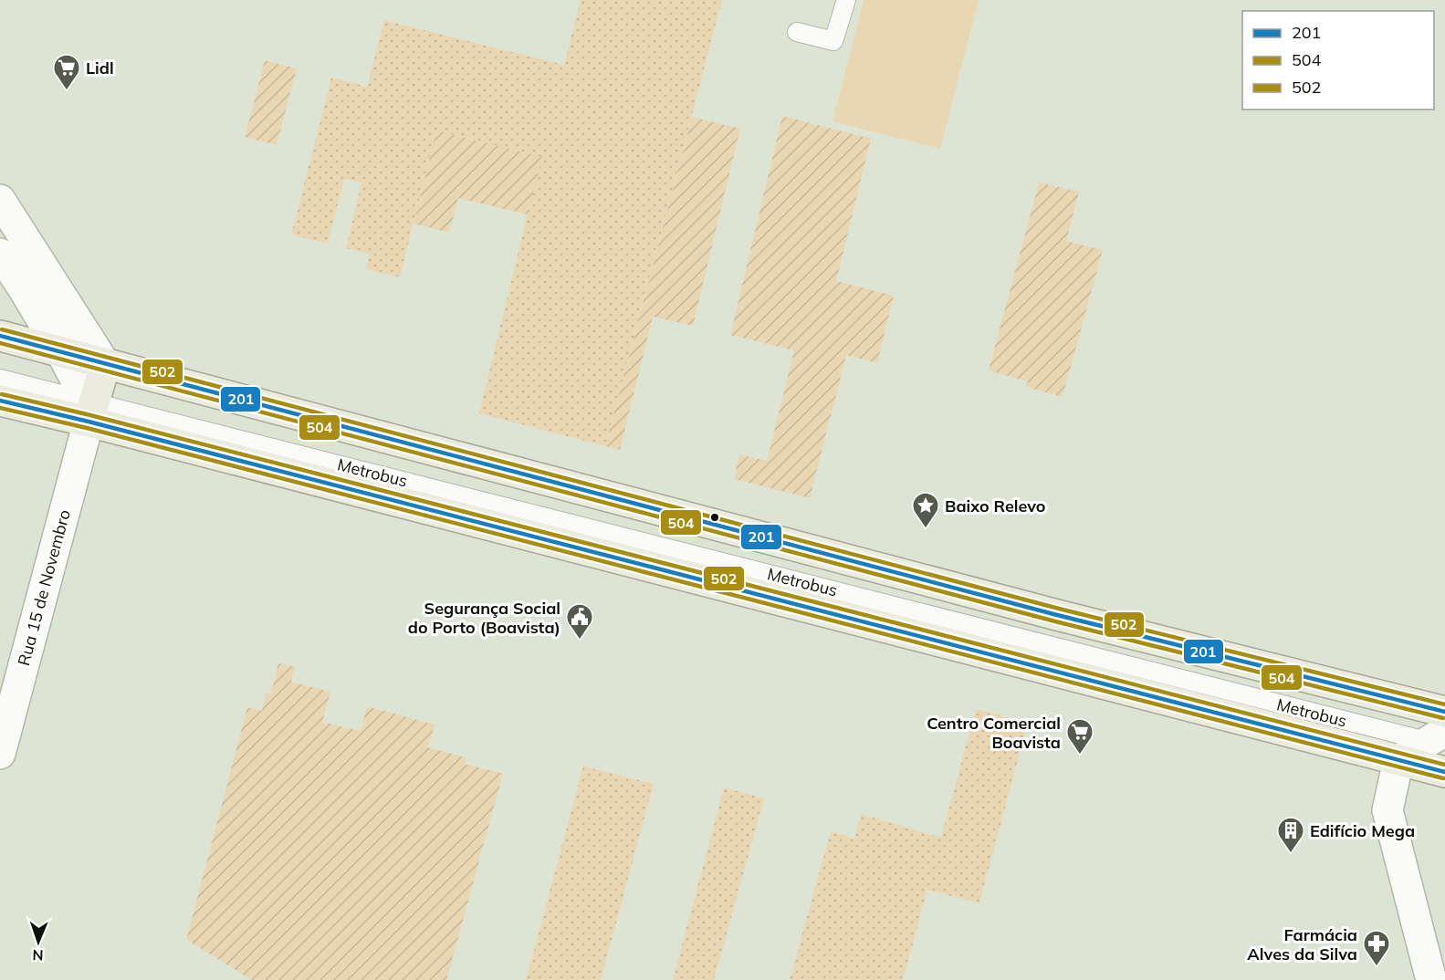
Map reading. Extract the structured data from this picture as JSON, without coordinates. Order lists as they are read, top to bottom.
{
  "streets": {
    "street": ["Rua 15 de Novembro"],
    "lane": ["Metrobus"]
  },
  "crossings": [
    ["Metrobus", "Rua 15 de Novembro"]
  ],
  "places": {
    "supermarket": ["Lidl", "Centro Comercial Boavista"],
    "place": ["Baixo Relevo"],
    "public building": ["Segurança Social do Porto (Boavista)"],
    "building": ["Edifício Mega"],
    "pharmacy": ["Farmácia Alves da Silva"]
  },
  "lines": ["transit line 502", "transit line 201", "transit line 504"],
  "legend": ["201", "504", "502"],
  "north": "bottom"
}
